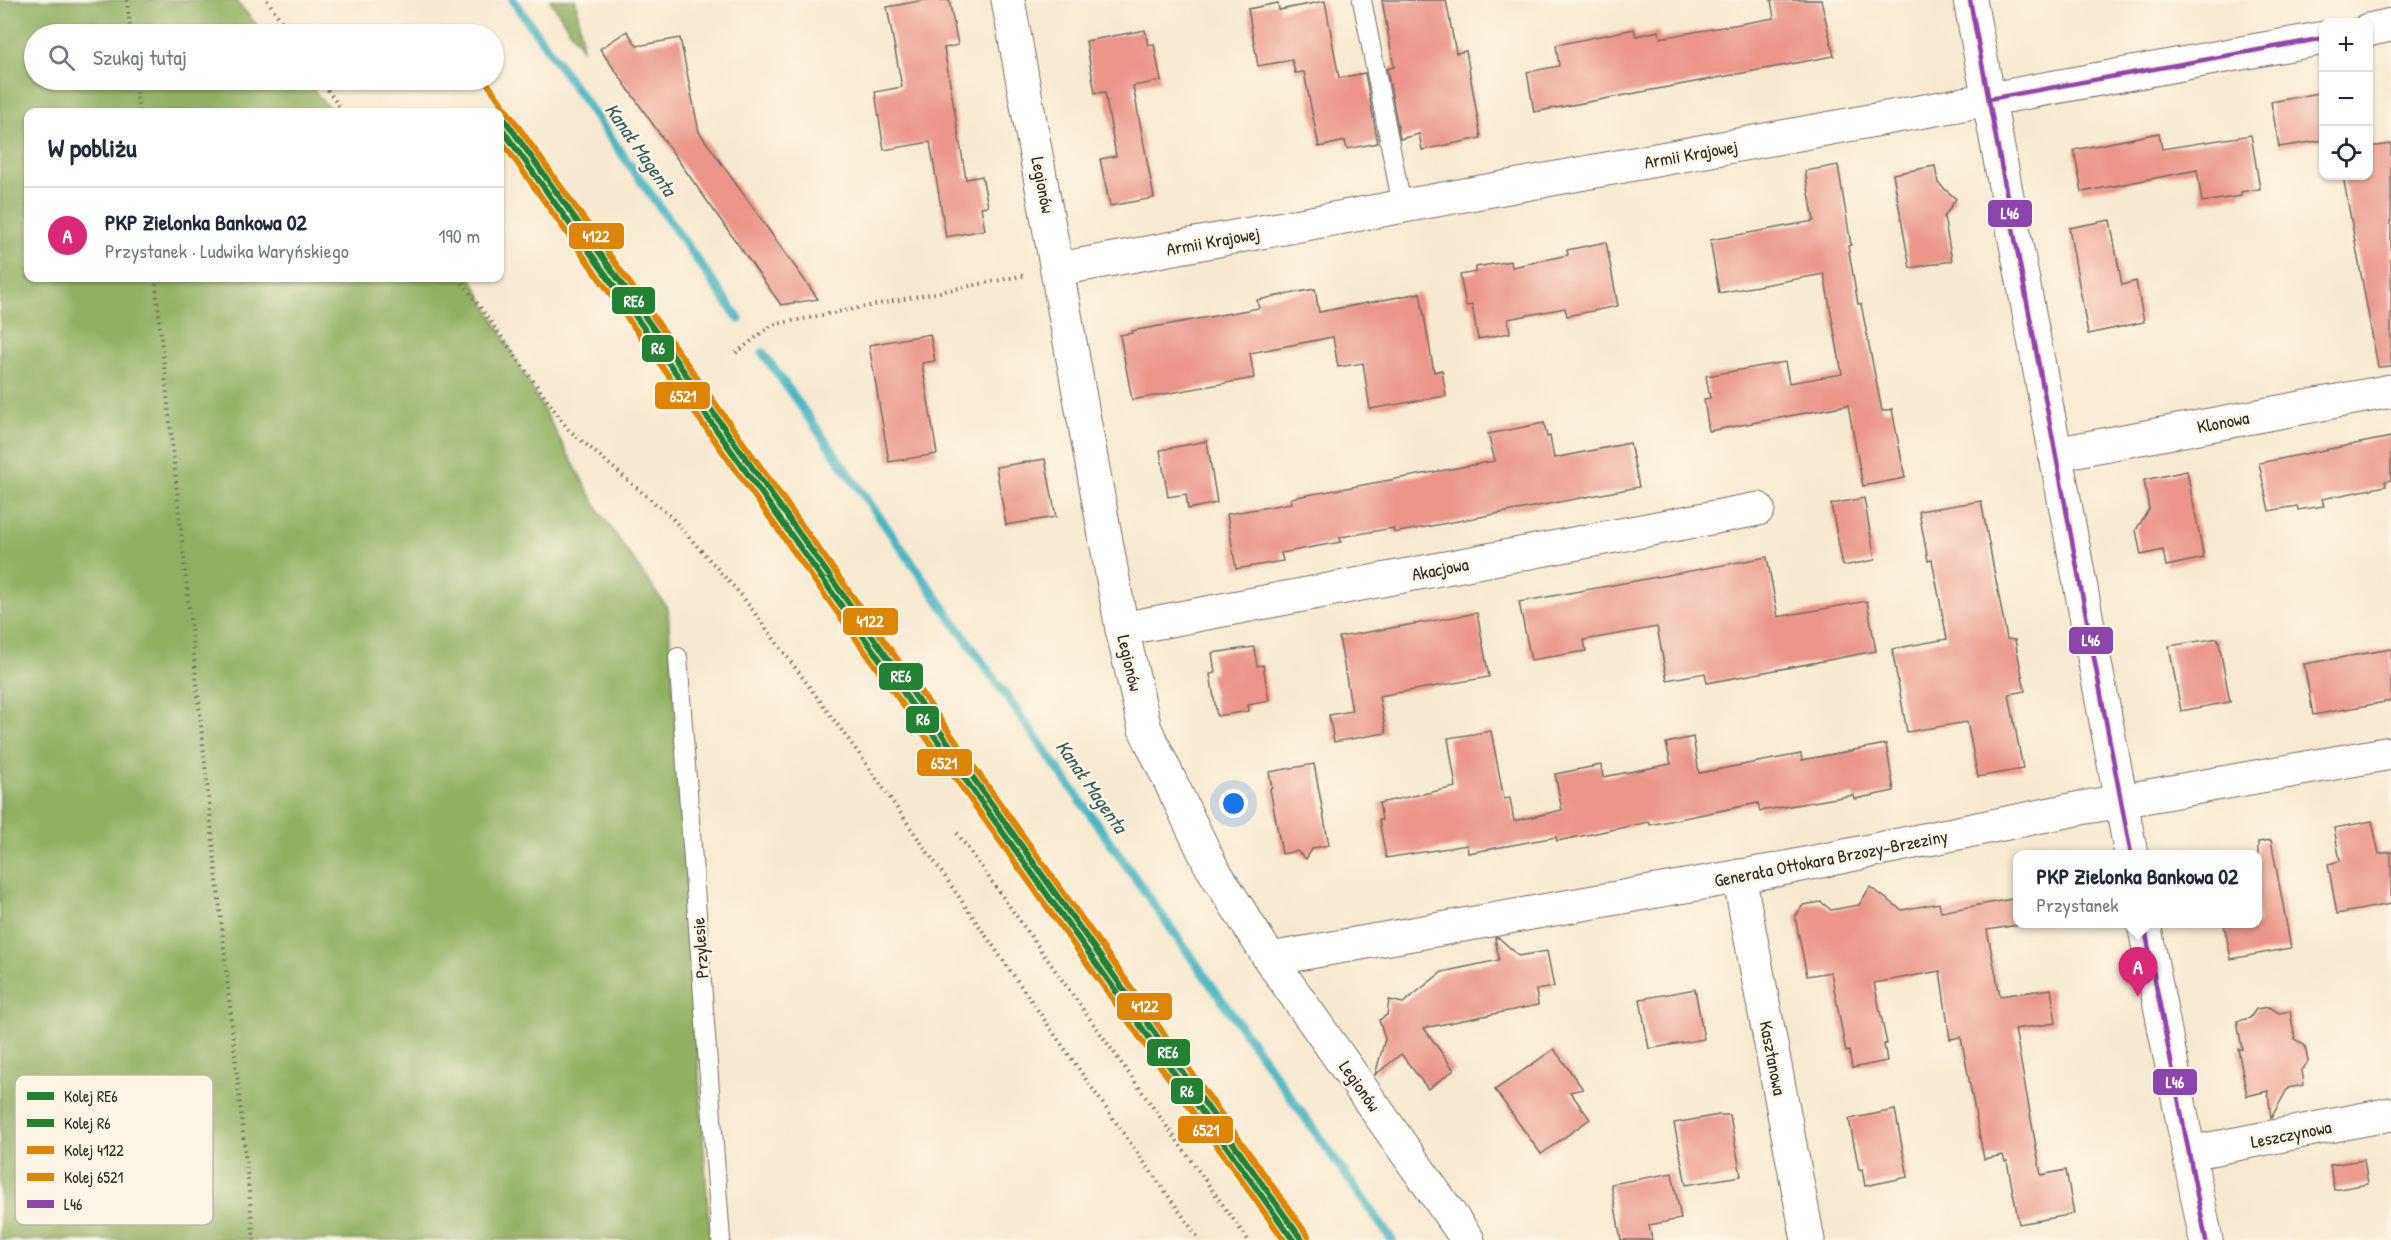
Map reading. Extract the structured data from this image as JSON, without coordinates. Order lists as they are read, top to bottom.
{
  "streets": {
    "street": [
      "Armii Krajowej",
      "Legionów",
      "Klonowa",
      "Akacjowa",
      "Generała Ottokara Brzozy-Brzeziny",
      "Kasztanowa",
      "Leszczynowa"
    ],
    "lane": ["Przylesie"]
  },
  "crossings": [
    ["Armii Krajowej", "Legionów"],
    ["Legionów", "Akacjowa"],
    ["Legionów", "Generała Ottokara Brzozy-Brzeziny"],
    ["Generała Ottokara Brzozy-Brzeziny", "Kasztanowa"]
  ],
  "water": ["Kanał Magenta"],
  "lines": [
    "transit line L46",
    "rail line 4122",
    "rail line RE6",
    "rail line R6",
    "rail line 6521"
  ],
  "legend": [
    "Kolej RE6",
    "Kolej R6",
    "Kolej 4122",
    "Kolej 6521",
    "L46"
  ],
  "page": {
    "map_buttons": ["+", "−"],
    "search": "Szukaj tutaj",
    "heading": "W pobliżu",
    "list": [
      {
        "mark": "A",
        "name": "PKP Zielonka Bankowa 02",
        "note": "Przystanek · Ludwika Waryńskiego",
        "value": "190 m"
      }
    ],
    "popup": ["PKP Zielonka Bankowa 02", "Przystanek"],
    "pins": "A"
  }
}
